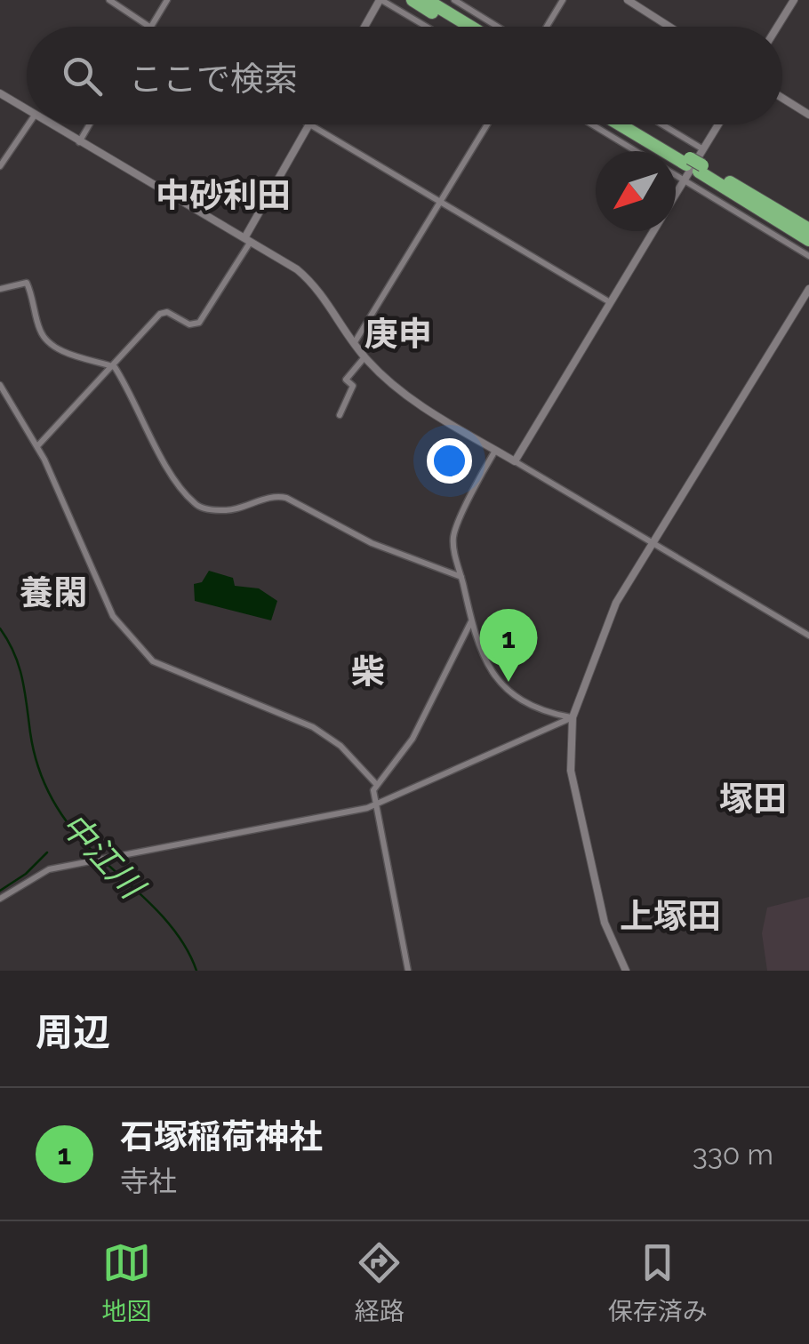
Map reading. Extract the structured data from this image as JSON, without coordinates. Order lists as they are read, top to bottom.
{
  "districts": [
    "中砂利田",
    "庚申",
    "養閑",
    "柴",
    "塚田",
    "上塚田"
  ],
  "water": ["中江川"],
  "north": "bottom left",
  "page": {
    "search": "ここで検索",
    "pins": "1",
    "heading": "周辺",
    "list": [
      {
        "mark": "1",
        "name": "石塚稲荷神社",
        "note": "寺社",
        "value": "330 m"
      }
    ],
    "nav": ["地図", "経路", "保存済み"]
  }
}
